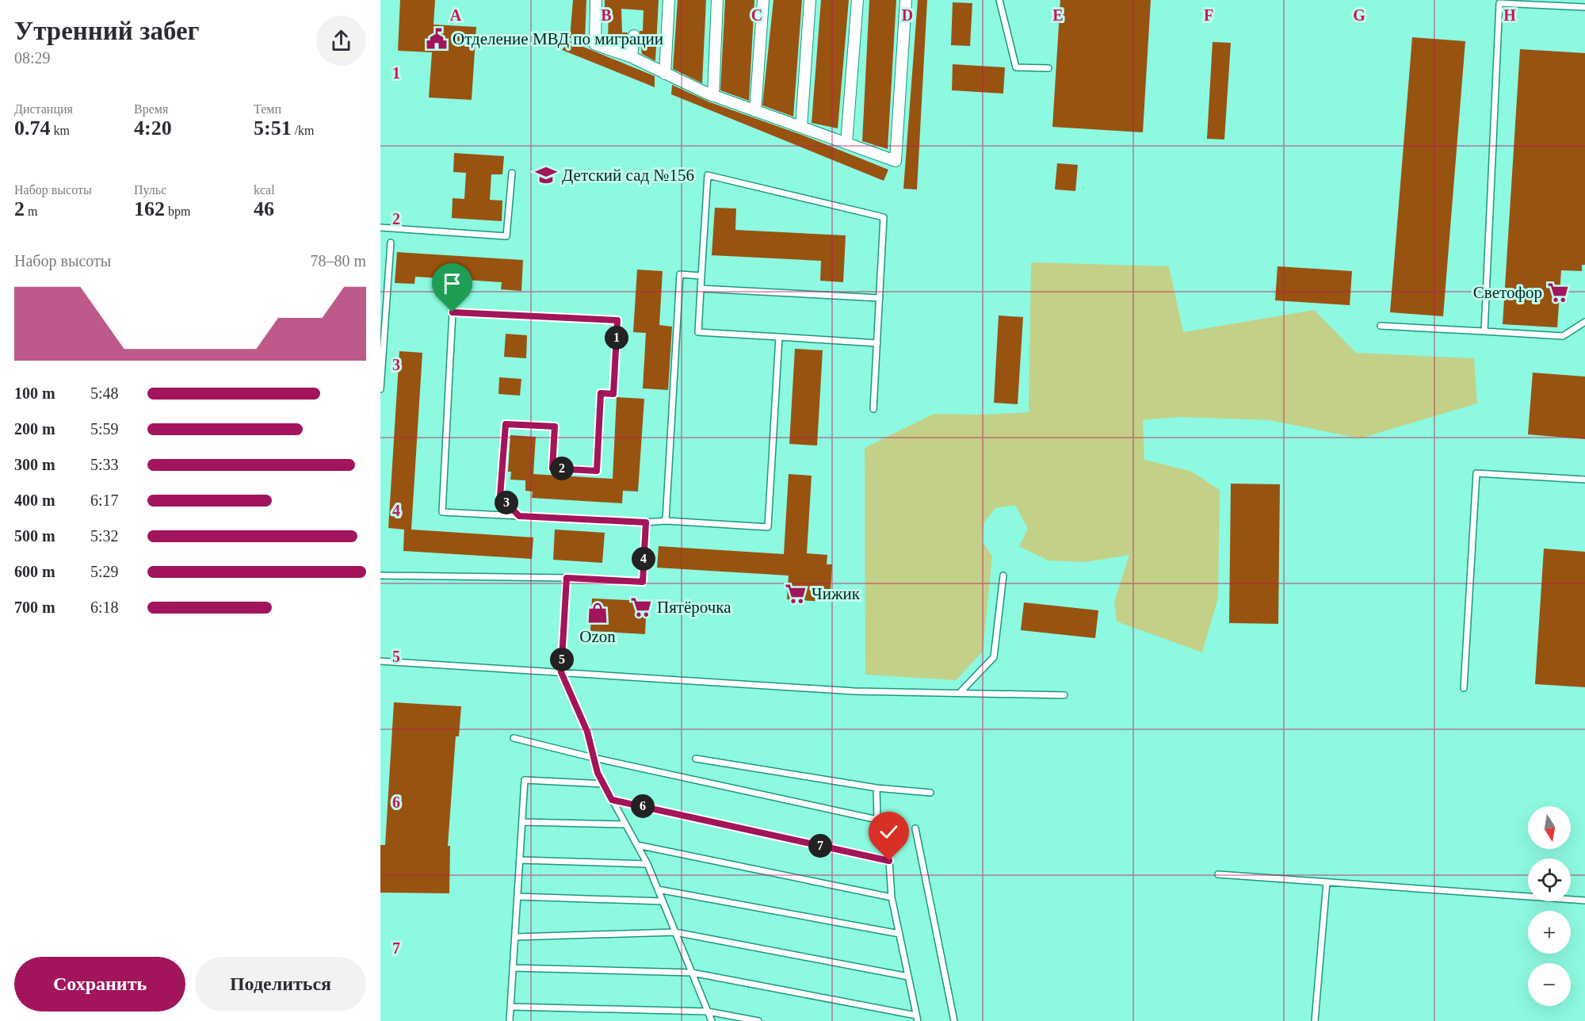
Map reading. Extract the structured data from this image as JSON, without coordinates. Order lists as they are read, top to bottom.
{
  "places": {
    "public building": ["Отделение МВД по миграции"],
    "school or university": ["Детский сад №156"],
    "supermarket": ["Светофор", "Чижик", "Пятёрочка"],
    "shop": ["Ozon"]
  },
  "north": "bottom",
  "page": {
    "heading": ["Утренний забег", "08:29"],
    "stats": [
      ["Дистанция", "0.74 km"],
      ["Время", "4:20"],
      ["Темп", "5:51 /km"],
      ["Набор высоты", "2 m"],
      ["Пульс", "162 bpm"],
      ["kcal", "46"]
    ],
    "chart": ["Набор высоты", "78–80 m"],
    "pins": [
      "1",
      "2",
      "3",
      "4",
      "5",
      "6",
      "7"
    ],
    "list": [
      {
        "name": "100 m",
        "note": "5:48"
      },
      {
        "name": "200 m",
        "note": "5:59"
      },
      {
        "name": "300 m",
        "note": "5:33"
      },
      {
        "name": "400 m",
        "note": "6:17"
      },
      {
        "name": "500 m",
        "note": "5:32"
      },
      {
        "name": "600 m",
        "note": "5:29"
      },
      {
        "name": "700 m",
        "note": "6:18"
      }
    ],
    "map_buttons": ["+", "−"],
    "buttons": ["Сохранить", "Поделиться"]
  },
  "grid": {
    "columns": [
      "A",
      "B",
      "C",
      "D",
      "E",
      "F",
      "G",
      "H"
    ],
    "rows": [
      "1",
      "2",
      "3",
      "4",
      "5",
      "6",
      "7"
    ]
  }
}
